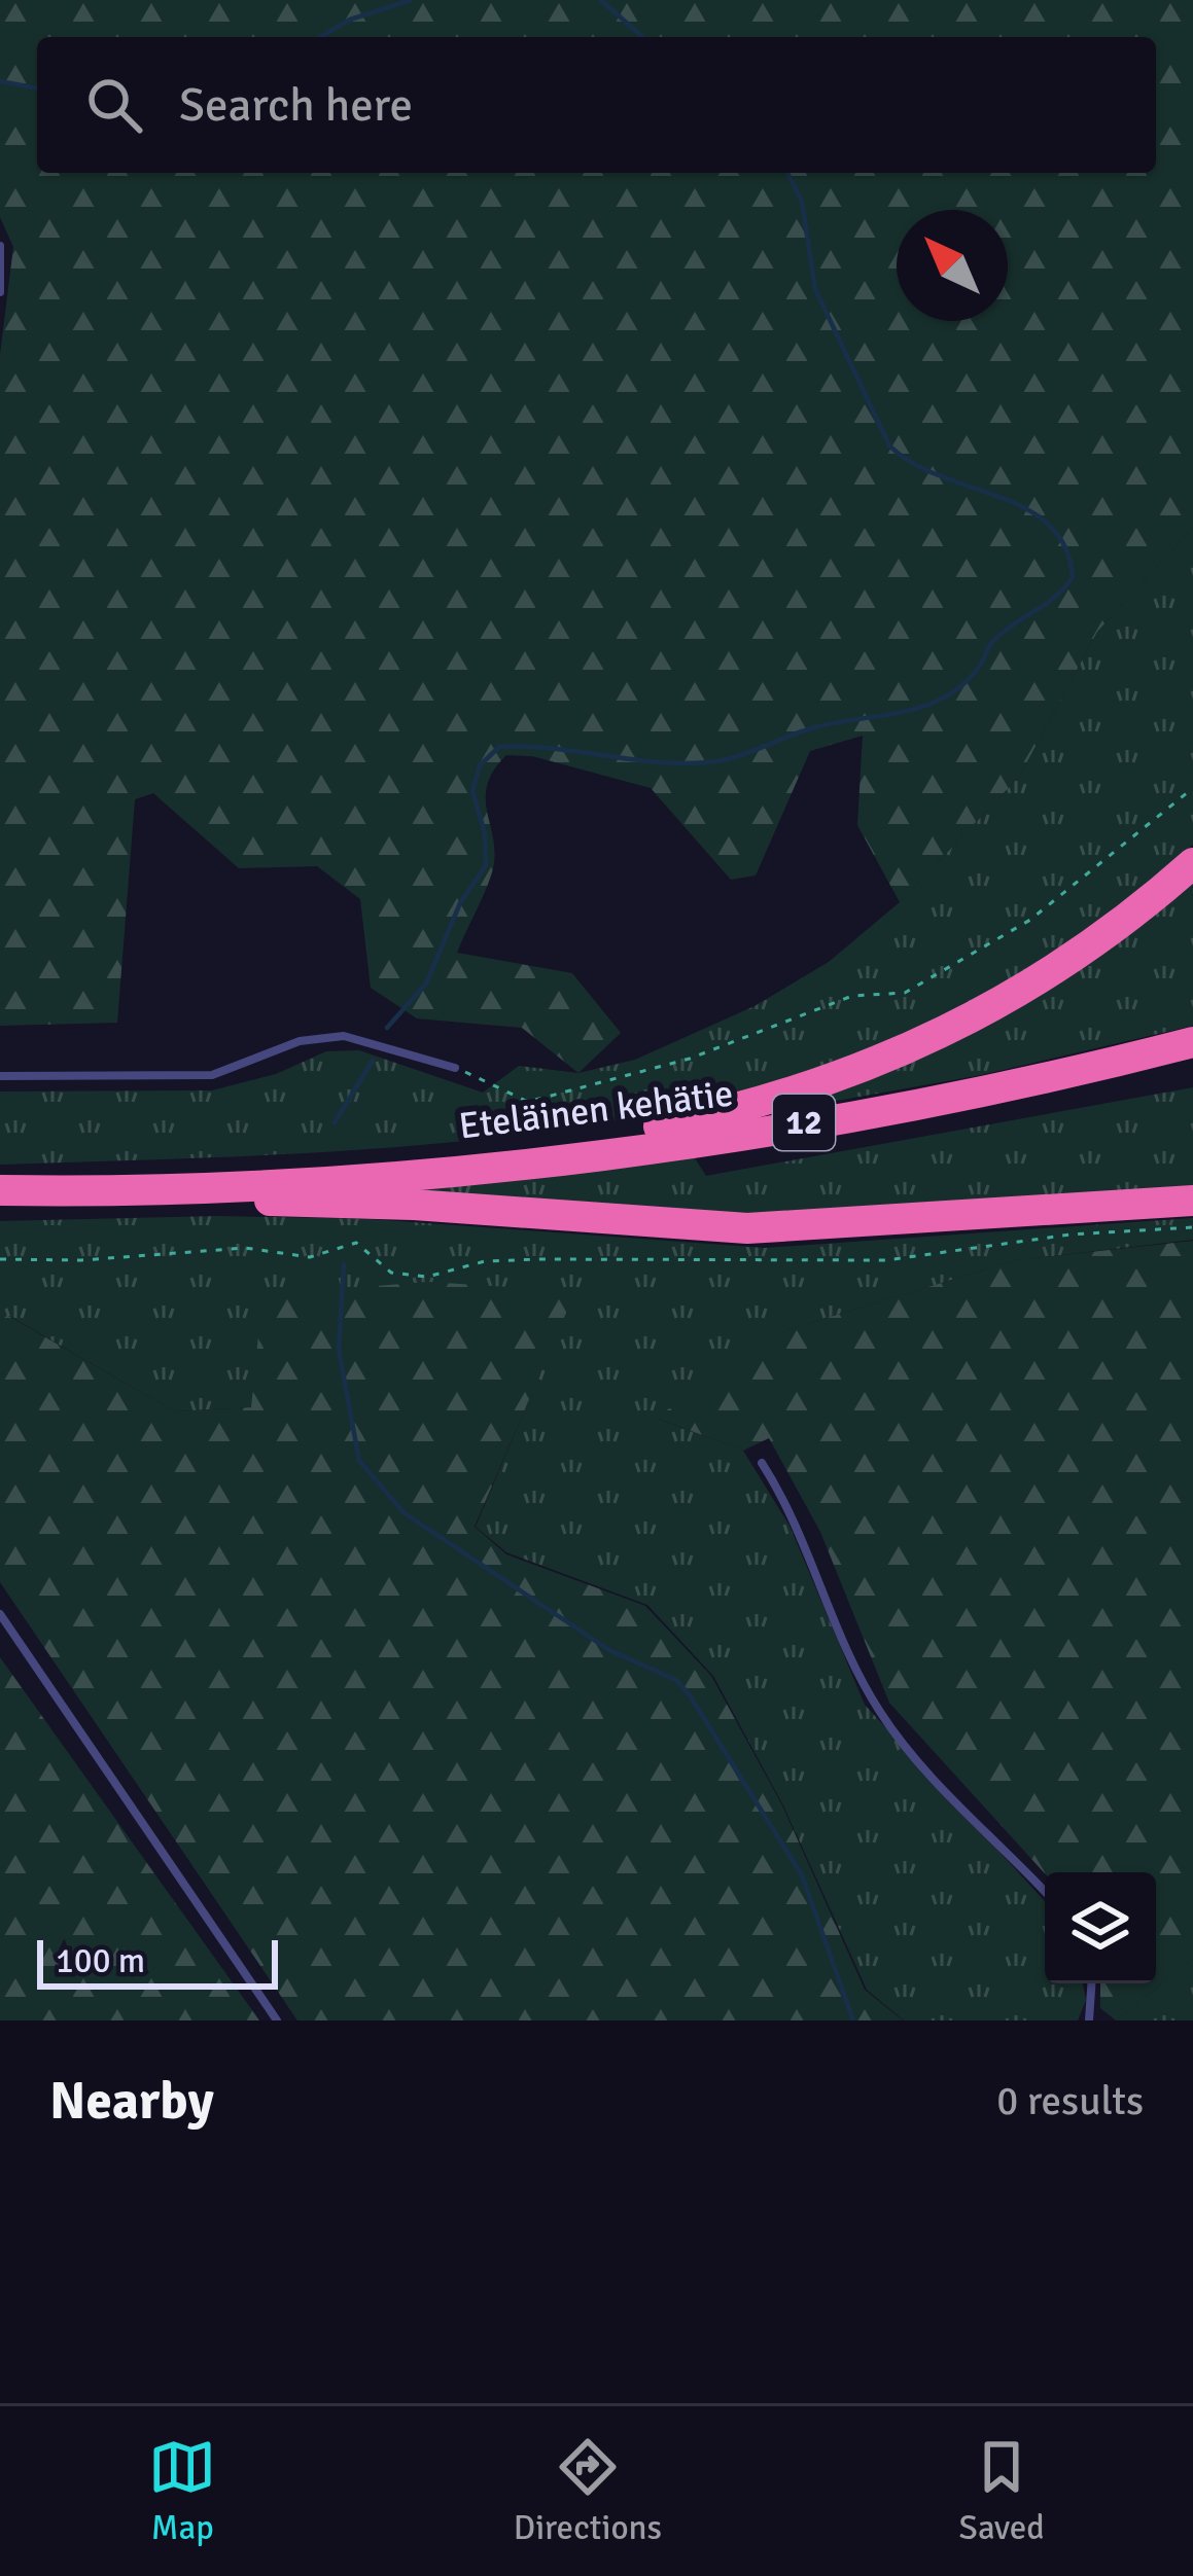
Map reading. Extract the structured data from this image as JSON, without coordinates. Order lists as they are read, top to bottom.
{
  "streets": {
    "highway": ["Eteläinen kehätie", "12"]
  },
  "scale_bar": "100 m",
  "north": "top left",
  "page": {
    "search": "Search here",
    "scale": "100 m",
    "heading": ["Nearby", "0 results"],
    "nav": ["Map", "Directions", "Saved"]
  }
}
